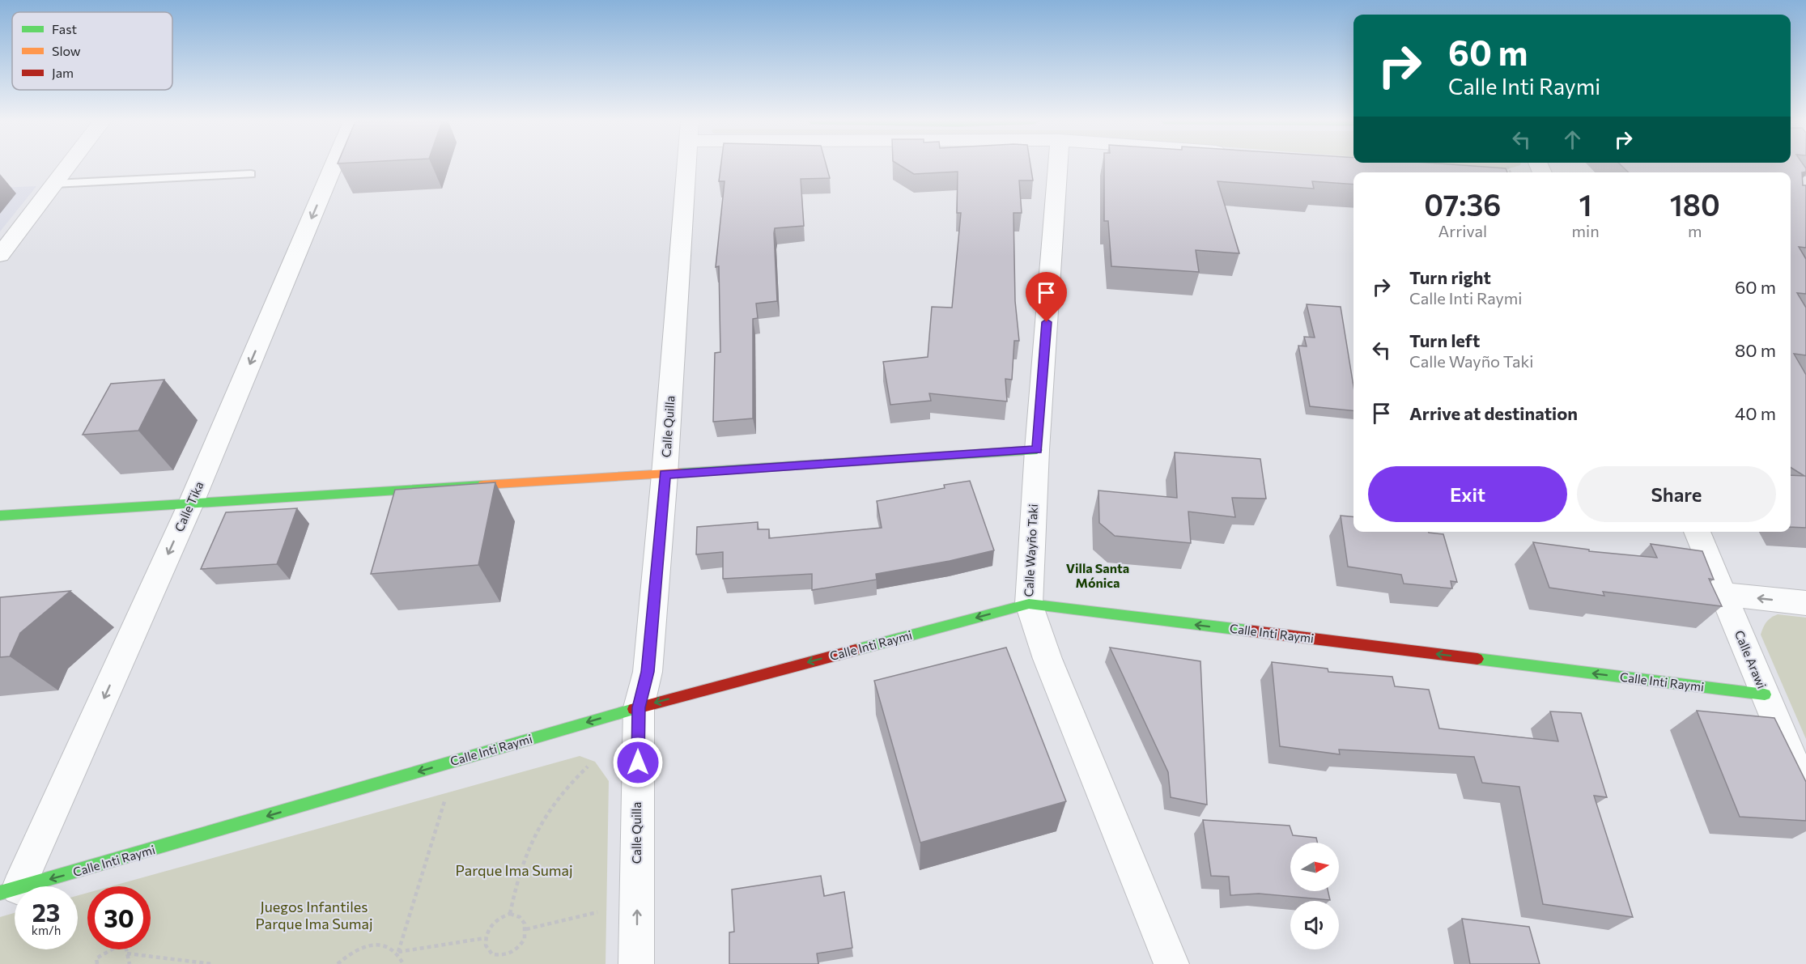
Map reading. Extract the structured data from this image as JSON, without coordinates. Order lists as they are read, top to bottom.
{
  "streets": {
    "street": [
      "Calle Quilla",
      "Calle Tika",
      "Calle Wayño Taki",
      "Calle Inti Raymi",
      "Calle Arawi"
    ]
  },
  "crossings": [
    ["Calle Quilla", "Calle Inti Raymi"],
    ["Calle Tika", "Calle Inti Raymi"],
    ["Calle Wayño Taki", "Calle Inti Raymi"],
    ["Calle Inti Raymi", "Calle Arawi"]
  ],
  "one_way": ["Calle Tika", "Calle Inti Raymi"],
  "districts": ["Villa Santa Mónica"],
  "parks": ["Parque Ima Sumaj", "Juegos Infantiles Parque Ima Sumaj"],
  "legend": ["Fast", "Slow", "Jam"],
  "north": "right",
  "page": {
    "turn": ["60 m", "Calle Inti Raymi"],
    "eta": [
      "07:36",
      "Arrival",
      "1",
      "min",
      "180",
      "m"
    ],
    "list": [
      {
        "name": "Turn right",
        "note": "Calle Inti Raymi",
        "value": "60 m"
      },
      {
        "name": "Turn left",
        "note": "Calle Wayño Taki",
        "value": "80 m"
      },
      {
        "name": "Arrive at destination",
        "value": "40 m"
      }
    ],
    "buttons": ["Exit", "Share"],
    "speed": "23 km/h",
    "limit": "30"
  }
}
